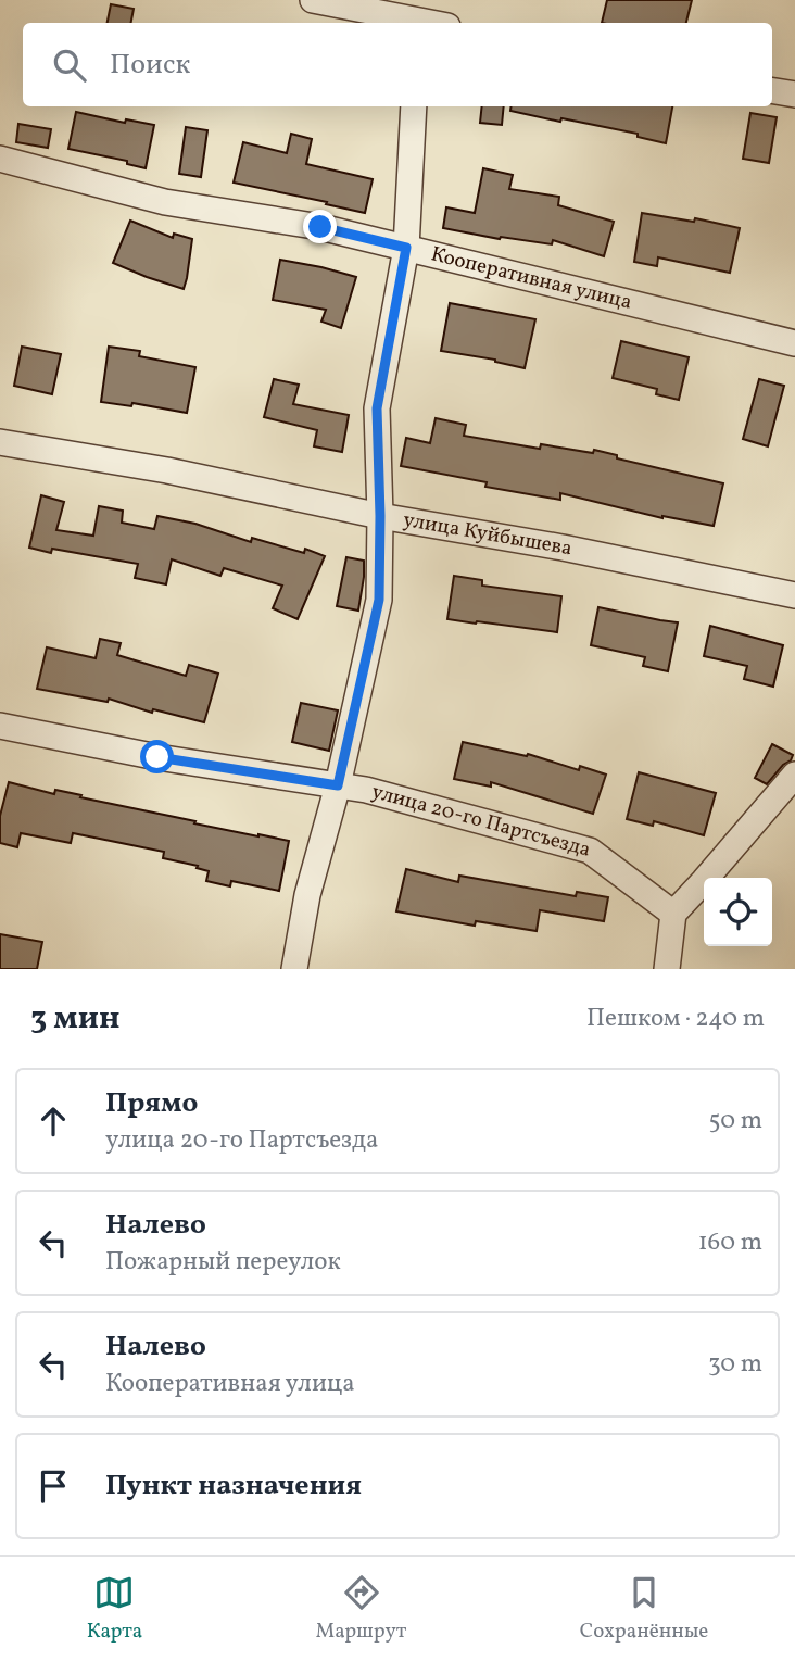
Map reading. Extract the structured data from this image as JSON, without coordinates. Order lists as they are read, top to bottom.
{
  "streets": {
    "street": ["Кооперативная улица", "улица Куйбышева", "улица 20-го Партсъезда"]
  },
  "page": {
    "search": "Поиск",
    "heading": ["3 мин", "Пешком · 240 m"],
    "list": [
      ["Прямо", "улица 20-го Партсъезда", "50 m"],
      ["Налево", "Пожарный переулок", "160 m"],
      ["Налево", "Кооперативная улица", "30 m"],
      "Пункт назначения"
    ],
    "nav": ["Карта", "Маршрут", "Сохранённые"]
  }
}
